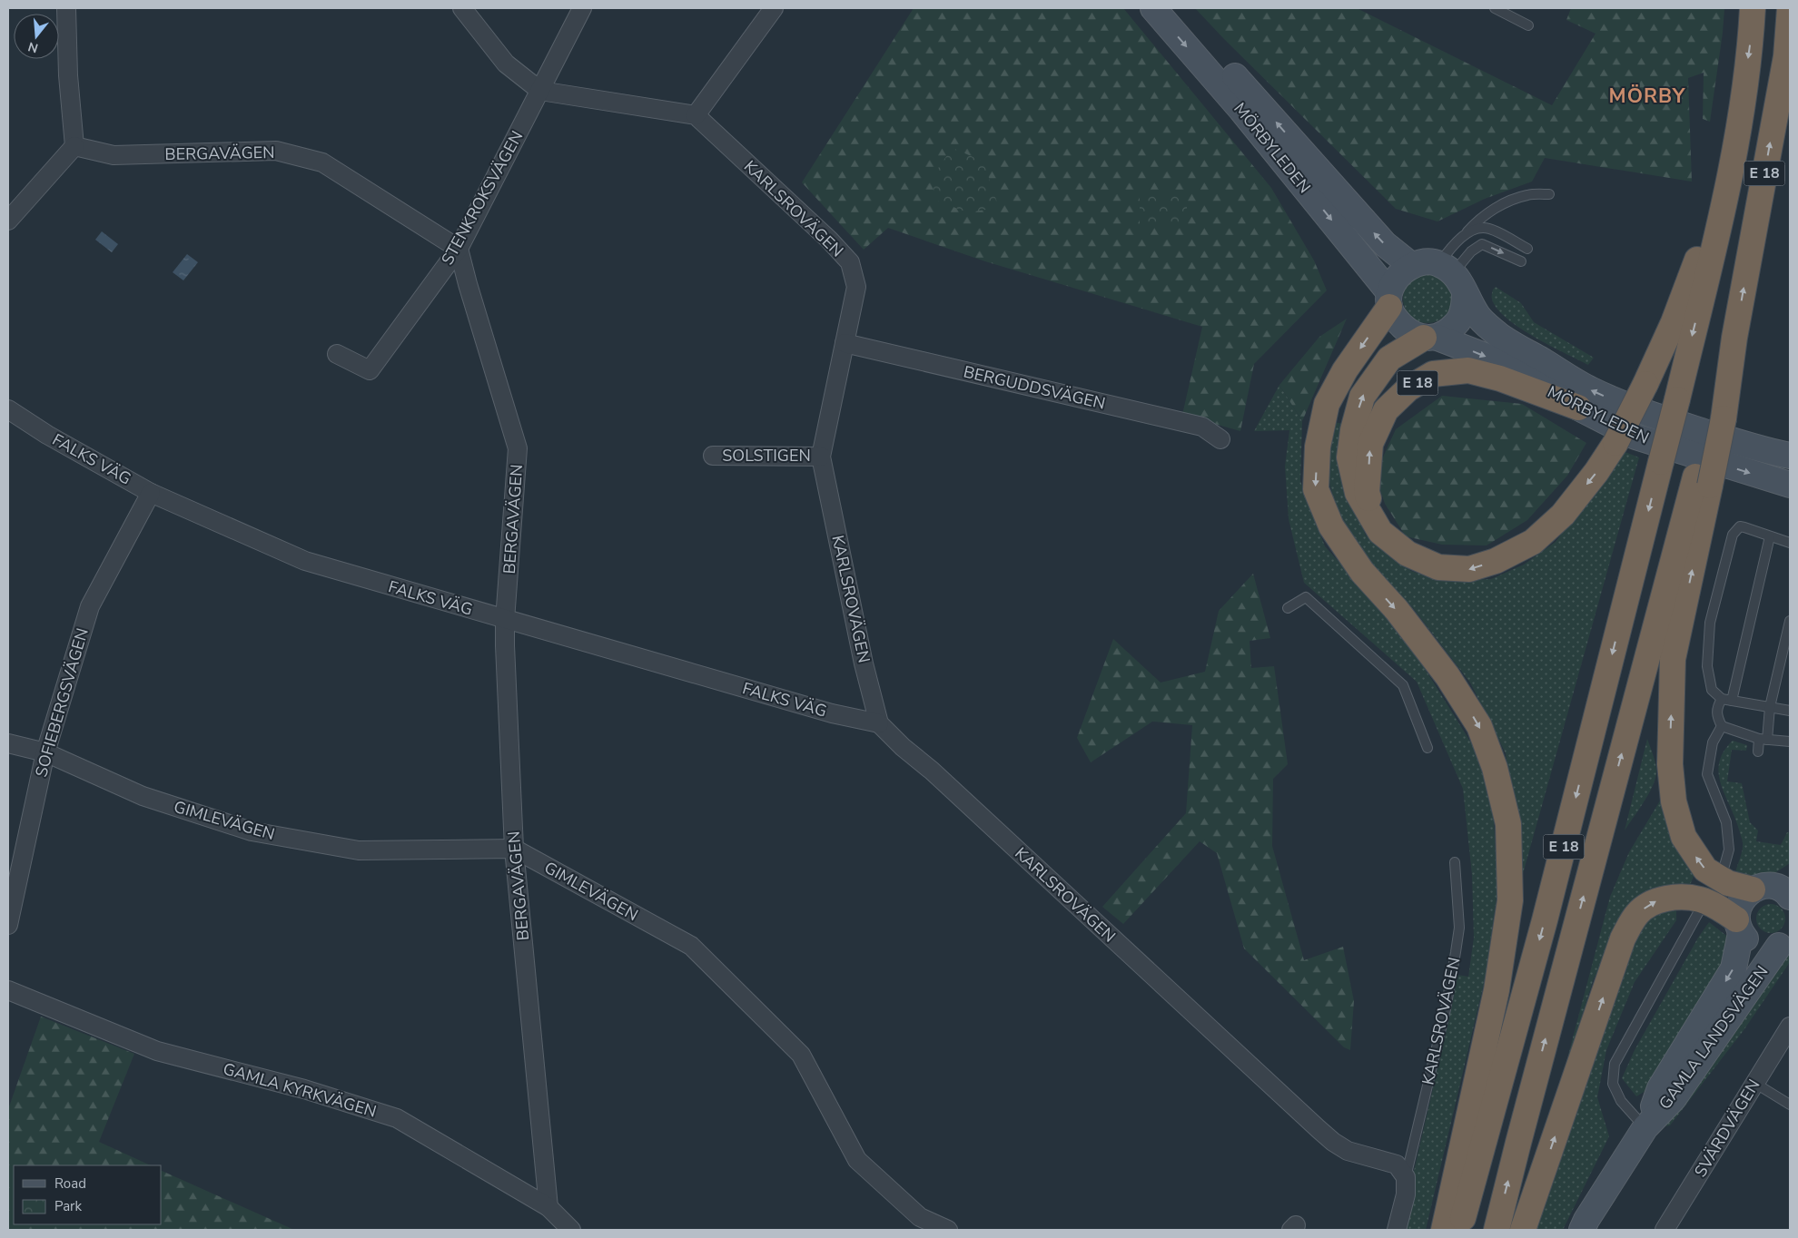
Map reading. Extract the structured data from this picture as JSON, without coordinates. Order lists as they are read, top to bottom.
{
  "streets": {
    "highway": ["E 18"],
    "street": [
      "MÖRBYLEDEN",
      "BERGAVÄGEN",
      "STENKROKSVÄGEN",
      "KARLSROVÄGEN",
      "BERGUDDSVÄGEN",
      "SOLSTIGEN",
      "FALKS VÄG",
      "SOFIEBERGSVÄGEN",
      "GIMLEVÄGEN",
      "GAMLA LANDSVÄGEN",
      "GAMLA KYRKVÄGEN",
      "SVÄRDVÄGEN"
    ]
  },
  "crossings": [
    ["MÖRBYLEDEN", "E 18"],
    ["BERGAVÄGEN", "STENKROKSVÄGEN"],
    ["BERGAVÄGEN", "FALKS VÄG"],
    ["BERGAVÄGEN", "GIMLEVÄGEN"],
    ["BERGAVÄGEN", "GAMLA KYRKVÄGEN"],
    ["KARLSROVÄGEN", "BERGUDDSVÄGEN"],
    ["KARLSROVÄGEN", "SOLSTIGEN"],
    ["KARLSROVÄGEN", "FALKS VÄG"],
    ["FALKS VÄG", "SOFIEBERGSVÄGEN"],
    ["SOFIEBERGSVÄGEN", "GIMLEVÄGEN"]
  ],
  "districts": ["MÖRBY"],
  "legend": ["Road", "Park"],
  "north": "bottom"
}
